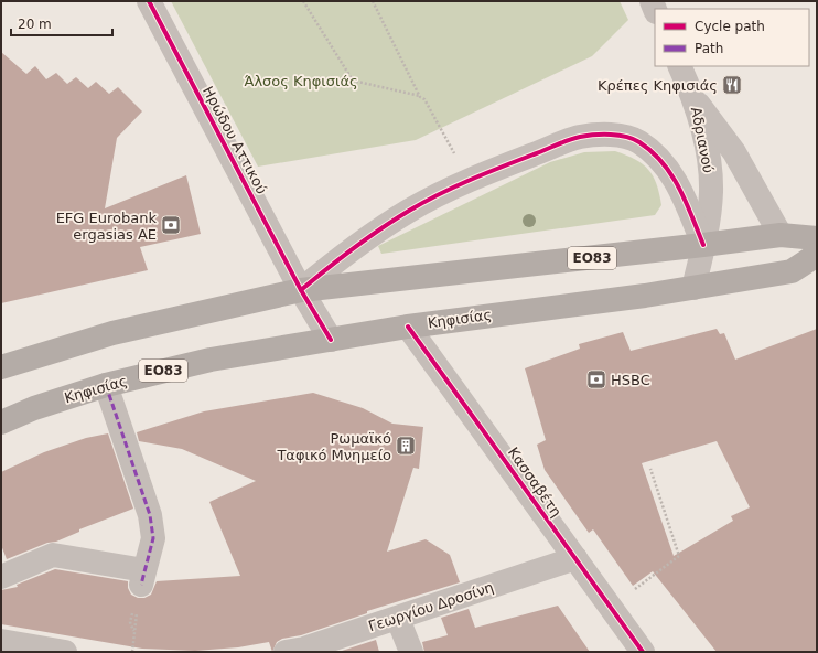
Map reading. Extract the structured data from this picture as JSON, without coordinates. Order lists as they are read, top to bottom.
{
  "streets": {
    "main road": ["ΕΟ83", "Κηφισίας"],
    "street": [
      "Ηρώδου Αττικού",
      "Αδριανού",
      "Κασσαβέτη",
      "Γεωργίου Δροσίνη"
    ]
  },
  "crossings": [
    ["Ηρώδου Αττικού", "ΕΟ83"],
    ["Ηρώδου Αττικού", "Κηφισίας"],
    ["Αδριανού", "ΕΟ83"],
    ["Αδριανού", "Κηφισίας"],
    ["Κηφισίας", "Κασσαβέτη"],
    ["Κασσαβέτη", "Γεωργίου Δροσίνη"]
  ],
  "parks": ["Άλσος Κηφισιάς"],
  "places": {
    "restaurant": ["Κρέπες Κηφισιάς"],
    "bank": ["EFG Eurobank ergasias AE", "HSBC"],
    "building": ["Ρωμαϊκό Ταφικό Μνημείο"]
  },
  "legend": ["Cycle path", "Path"],
  "scale_bar": "20 m"
}
